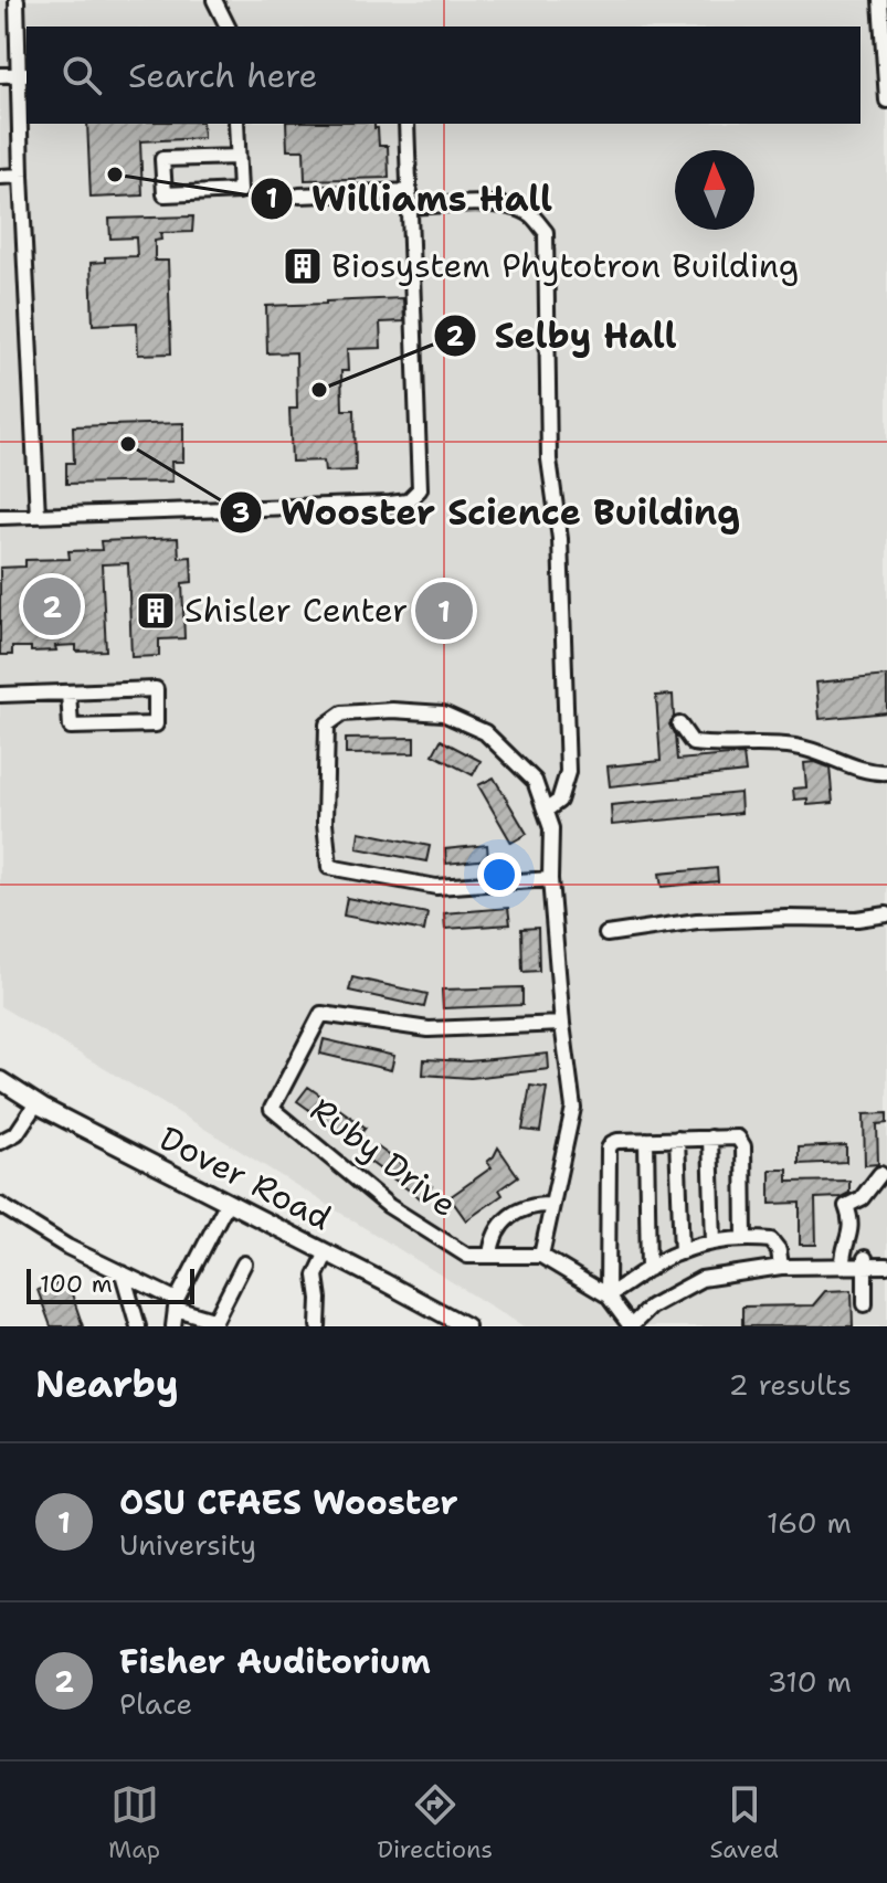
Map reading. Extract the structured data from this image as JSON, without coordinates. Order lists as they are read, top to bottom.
{
  "streets": {
    "main road": ["Dover Road"],
    "street": ["Ruby Drive"]
  },
  "places": {
    "other": ["Williams Hall", "Selby Hall", "Wooster Science Building"],
    "building": ["Biosystem Phytotron Building", "Shisler Center"]
  },
  "scale_bar": "100 m",
  "north": "top",
  "page": {
    "search": "Search here",
    "pins": ["2", "1"],
    "scale": "100 m",
    "heading": ["Nearby", "2 results"],
    "list": [
      {
        "mark": "1",
        "name": "OSU CFAES Wooster",
        "note": "University",
        "value": "160 m"
      },
      {
        "mark": "2",
        "name": "Fisher Auditorium",
        "note": "Place",
        "value": "310 m"
      }
    ],
    "nav": ["Map", "Directions", "Saved"]
  }
}
